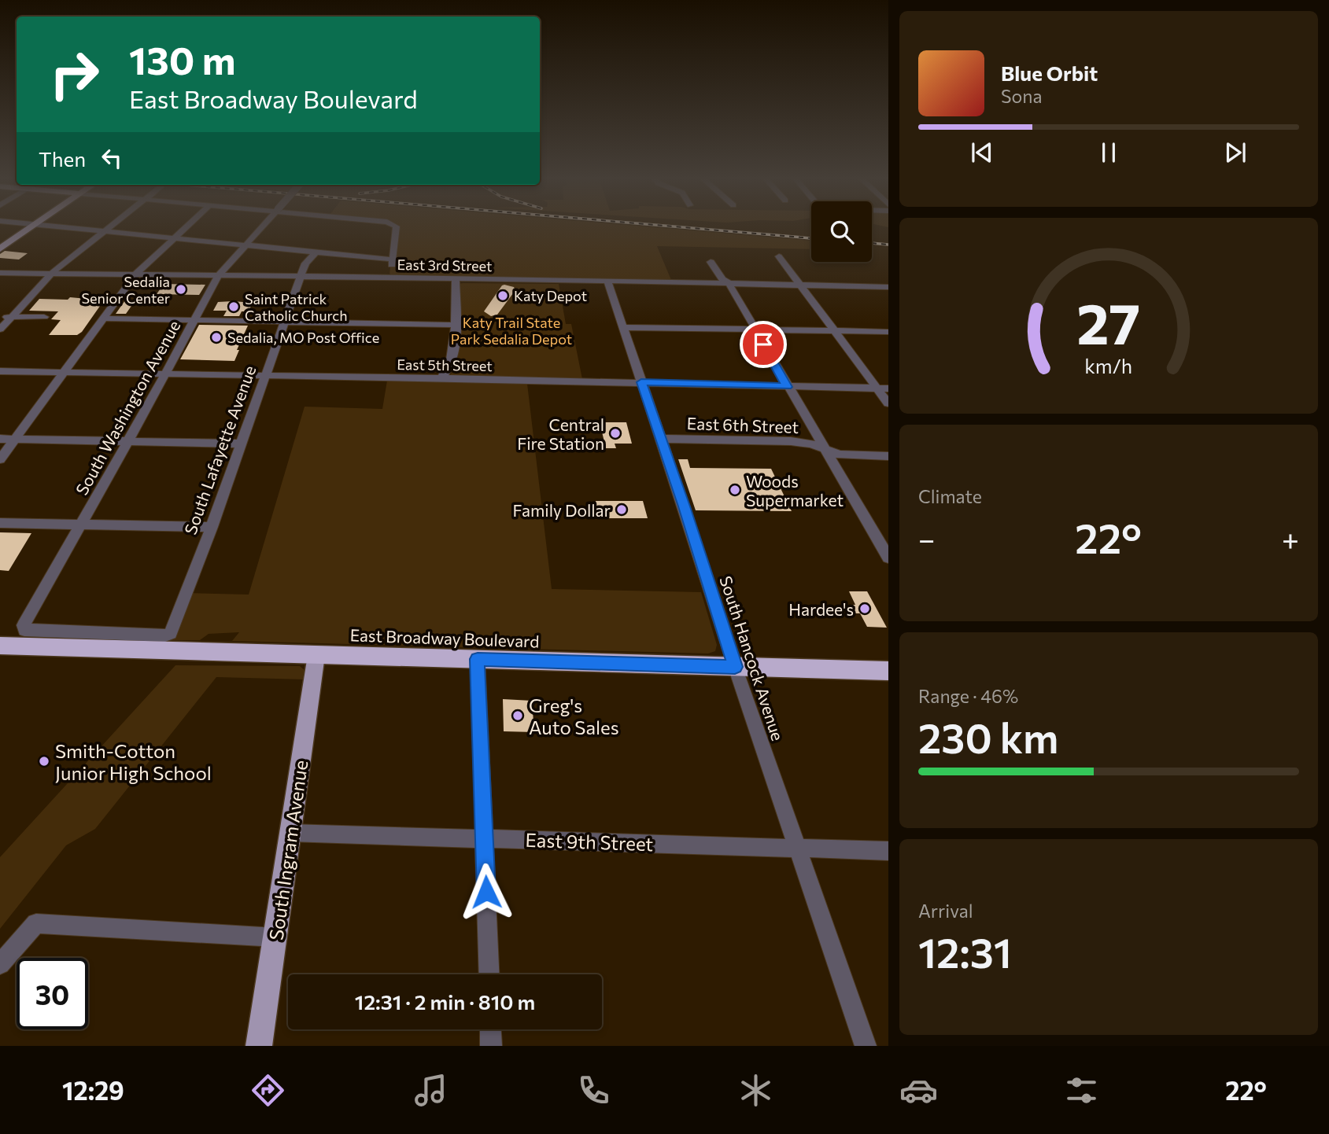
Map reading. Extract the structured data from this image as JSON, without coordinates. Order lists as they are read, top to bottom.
{
  "streets": {
    "highway": ["East Broadway Boulevard"],
    "main road": ["South Ingram Avenue"],
    "street": [
      "East 3rd Street",
      "East 5th Street",
      "South Washington Avenue",
      "East 6th Street",
      "South Lafayette Avenue",
      "South Hancock Avenue",
      "East 9th Street"
    ]
  },
  "crossings": [
    ["East 3rd Street", "South Washington Avenue"],
    ["East 3rd Street", "South Lafayette Avenue"],
    ["East 3rd Street", "South Hancock Avenue"],
    ["East 5th Street", "South Washington Avenue"],
    ["East 5th Street", "South Lafayette Avenue"],
    ["East 5th Street", "South Hancock Avenue"],
    ["South Washington Avenue", "South Lafayette Avenue"],
    ["East 6th Street", "South Hancock Avenue"],
    ["East Broadway Boulevard", "South Hancock Avenue"],
    ["East Broadway Boulevard", "South Ingram Avenue"],
    ["South Hancock Avenue", "East 9th Street"],
    ["East 9th Street", "South Ingram Avenue"]
  ],
  "parks": ["Katy Trail State Park Sedalia Depot"],
  "places": [
    "Sedalia Senior Center",
    "Katy Depot",
    "Saint Patrick Catholic Church",
    "Sedalia, MO Post Office",
    "Central Fire Station",
    "Woods Supermarket",
    "Family Dollar",
    "Hardee's",
    "Greg's Auto Sales",
    "Smith-Cotton Junior High School"
  ],
  "page": {
    "turn": ["130 m", "East Broadway Boulevard"],
    "song": ["Blue Orbit", "Sona"],
    "then": "Then",
    "tile": [
      "Climate",
      ["Range · 46%", "230 km"],
      ["Arrival", "12:31"]
    ],
    "heat": ["−", "22°", "+"],
    "limit": "30",
    "trip": "12:31 · 2 min · 810 m",
    "tabs": ["12:29", "22°"],
    "gauge": ["27", "km/h"]
  }
}
